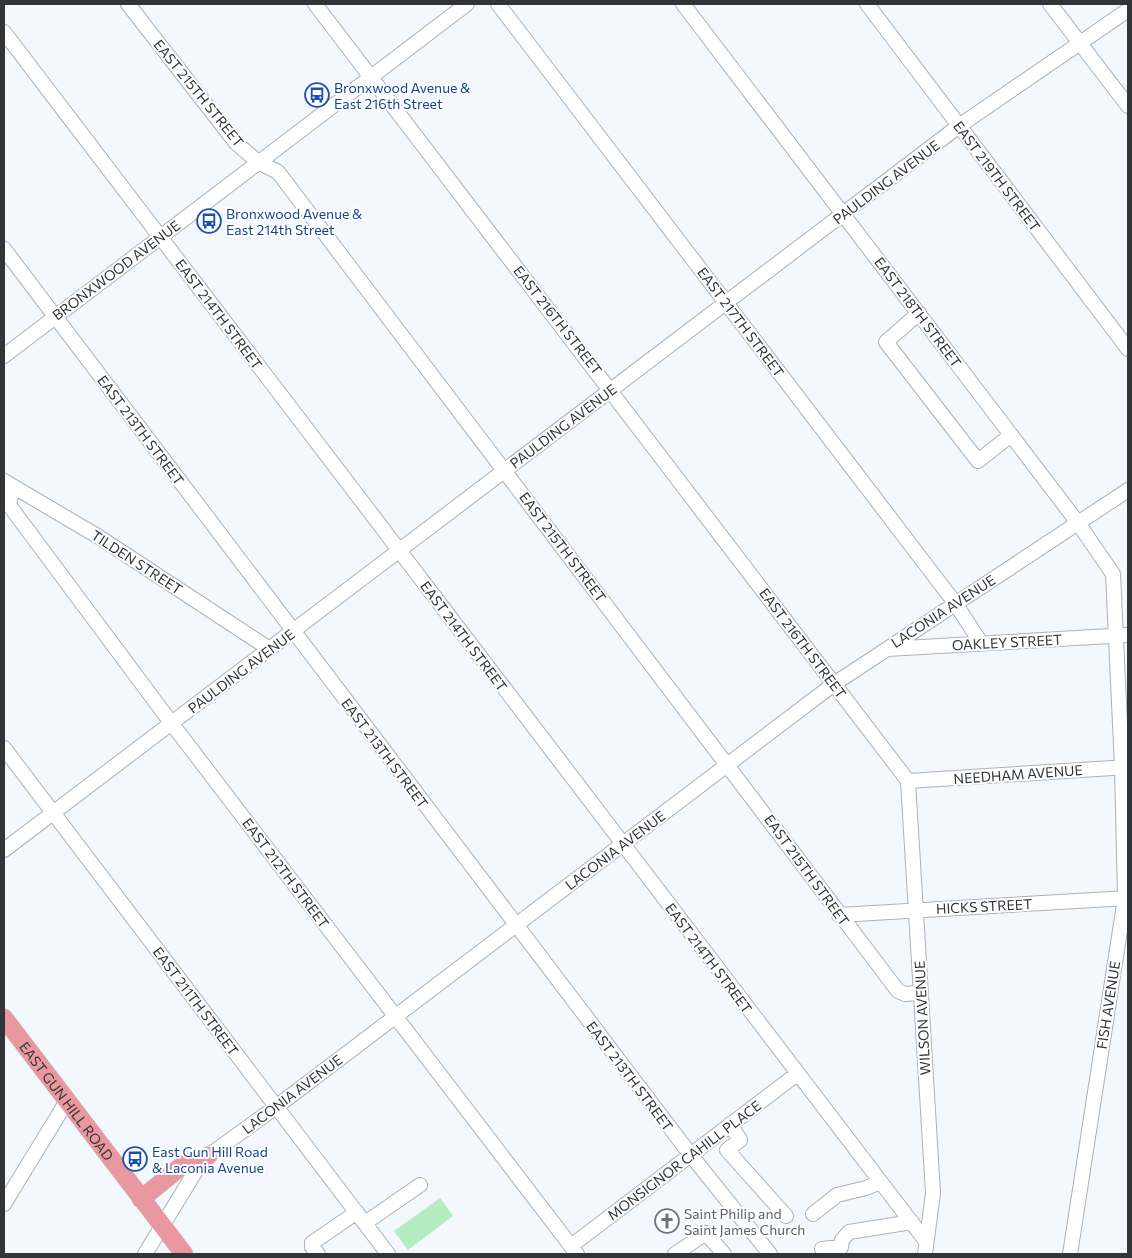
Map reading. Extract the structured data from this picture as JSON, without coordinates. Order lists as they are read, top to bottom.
{
  "streets": {
    "main road": ["EAST GUN HILL ROAD"],
    "street": [
      "EAST 215TH STREET",
      "EAST 219TH STREET",
      "PAULDING AVENUE",
      "BRONXWOOD AVENUE",
      "EAST 218TH STREET",
      "EAST 214TH STREET",
      "EAST 216TH STREET",
      "EAST 217TH STREET",
      "EAST 213TH STREET",
      "TILDEN STREET",
      "LACONIA AVENUE",
      "OAKLEY STREET",
      "NEEDHAM AVENUE",
      "EAST 212TH STREET",
      "HICKS STREET",
      "EAST 211TH STREET",
      "FISH AVENUE",
      "WILSON AVENUE",
      "MONSIGNOR CAHILL PLACE"
    ]
  },
  "crossings": [
    ["EAST 215TH STREET", "PAULDING AVENUE"],
    ["EAST 215TH STREET", "BRONXWOOD AVENUE"],
    ["EAST 215TH STREET", "LACONIA AVENUE"],
    ["EAST 215TH STREET", "HICKS STREET"],
    ["EAST 215TH STREET", "WILSON AVENUE"],
    ["EAST 219TH STREET", "PAULDING AVENUE"],
    ["PAULDING AVENUE", "EAST 218TH STREET"],
    ["PAULDING AVENUE", "EAST 214TH STREET"],
    ["PAULDING AVENUE", "EAST 216TH STREET"],
    ["PAULDING AVENUE", "EAST 217TH STREET"],
    ["PAULDING AVENUE", "EAST 213TH STREET"],
    ["PAULDING AVENUE", "TILDEN STREET"],
    ["PAULDING AVENUE", "EAST 212TH STREET"],
    ["PAULDING AVENUE", "EAST 211TH STREET"],
    ["BRONXWOOD AVENUE", "EAST 214TH STREET"],
    ["BRONXWOOD AVENUE", "EAST 216TH STREET"],
    ["BRONXWOOD AVENUE", "EAST 213TH STREET"],
    ["EAST 218TH STREET", "LACONIA AVENUE"],
    ["EAST 218TH STREET", "OAKLEY STREET"],
    ["EAST 218TH STREET", "FISH AVENUE"],
    ["EAST 214TH STREET", "LACONIA AVENUE"],
    ["EAST 214TH STREET", "WILSON AVENUE"],
    ["EAST 214TH STREET", "MONSIGNOR CAHILL PLACE"],
    ["EAST 216TH STREET", "LACONIA AVENUE"],
    ["EAST 216TH STREET", "NEEDHAM AVENUE"],
    ["EAST 216TH STREET", "WILSON AVENUE"],
    ["EAST 217TH STREET", "LACONIA AVENUE"],
    ["EAST 217TH STREET", "OAKLEY STREET"],
    ["EAST 213TH STREET", "LACONIA AVENUE"],
    ["EAST 213TH STREET", "MONSIGNOR CAHILL PLACE"],
    ["TILDEN STREET", "EAST 212TH STREET"],
    ["LACONIA AVENUE", "OAKLEY STREET"],
    ["LACONIA AVENUE", "EAST 212TH STREET"],
    ["LACONIA AVENUE", "EAST 211TH STREET"],
    ["LACONIA AVENUE", "EAST GUN HILL ROAD"],
    ["OAKLEY STREET", "FISH AVENUE"],
    ["NEEDHAM AVENUE", "FISH AVENUE"],
    ["NEEDHAM AVENUE", "WILSON AVENUE"],
    ["EAST 212TH STREET", "MONSIGNOR CAHILL PLACE"],
    ["HICKS STREET", "FISH AVENUE"],
    ["HICKS STREET", "WILSON AVENUE"]
  ],
  "places": {
    "bus stop": ["Bronxwood Avenue & East 216th Street", "Bronxwood Avenue & East 214th Street", "East Gun Hill Road & Laconia Avenue"],
    "church": ["Saint Philip and Saint James Church"]
  }
}
